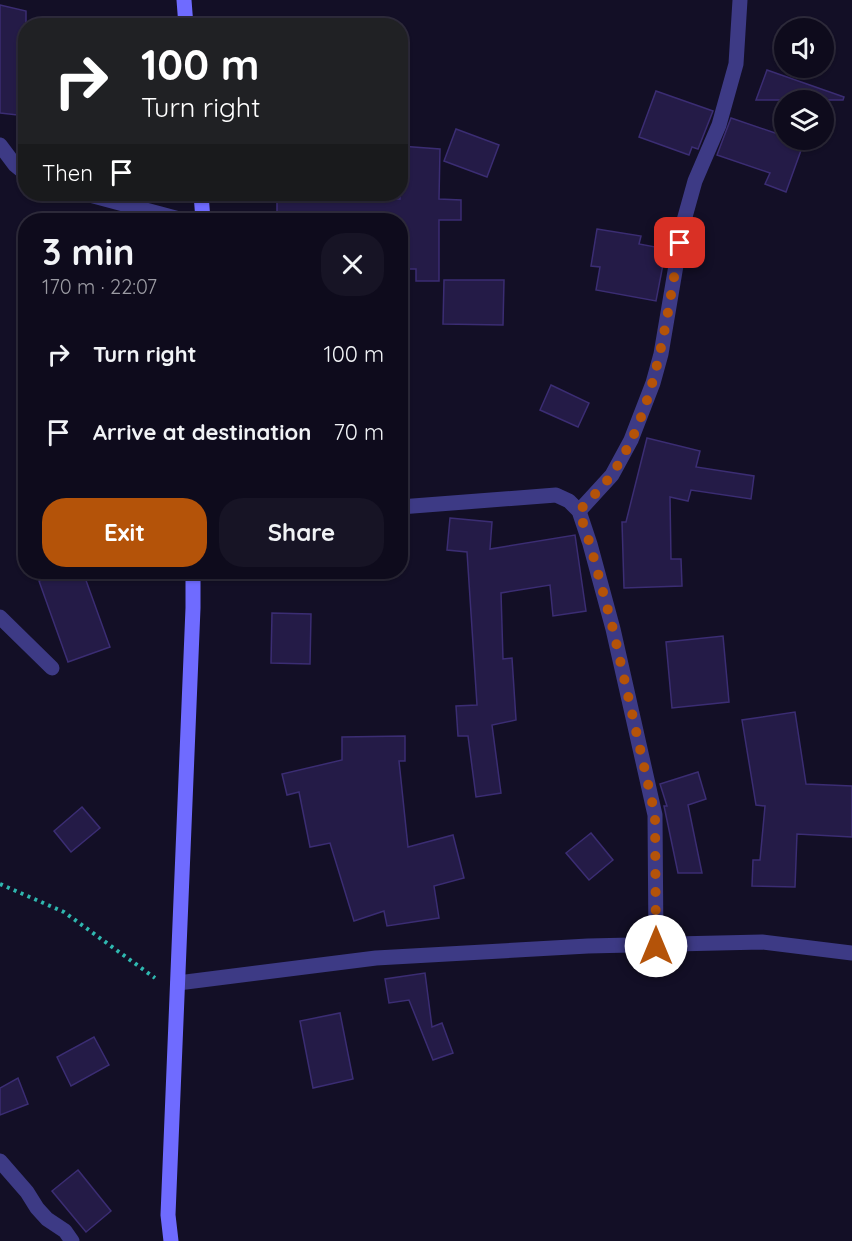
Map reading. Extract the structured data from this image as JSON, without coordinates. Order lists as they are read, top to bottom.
{
  "page": {
    "turn": ["100 m", "Turn right"],
    "then": "Then",
    "heading": ["3 min", "170 m · 22:07"],
    "list": [
      {
        "name": "Turn right",
        "value": "100 m"
      },
      {
        "name": "Arrive at destination",
        "value": "70 m"
      }
    ],
    "buttons": ["Exit", "Share"]
  }
}
